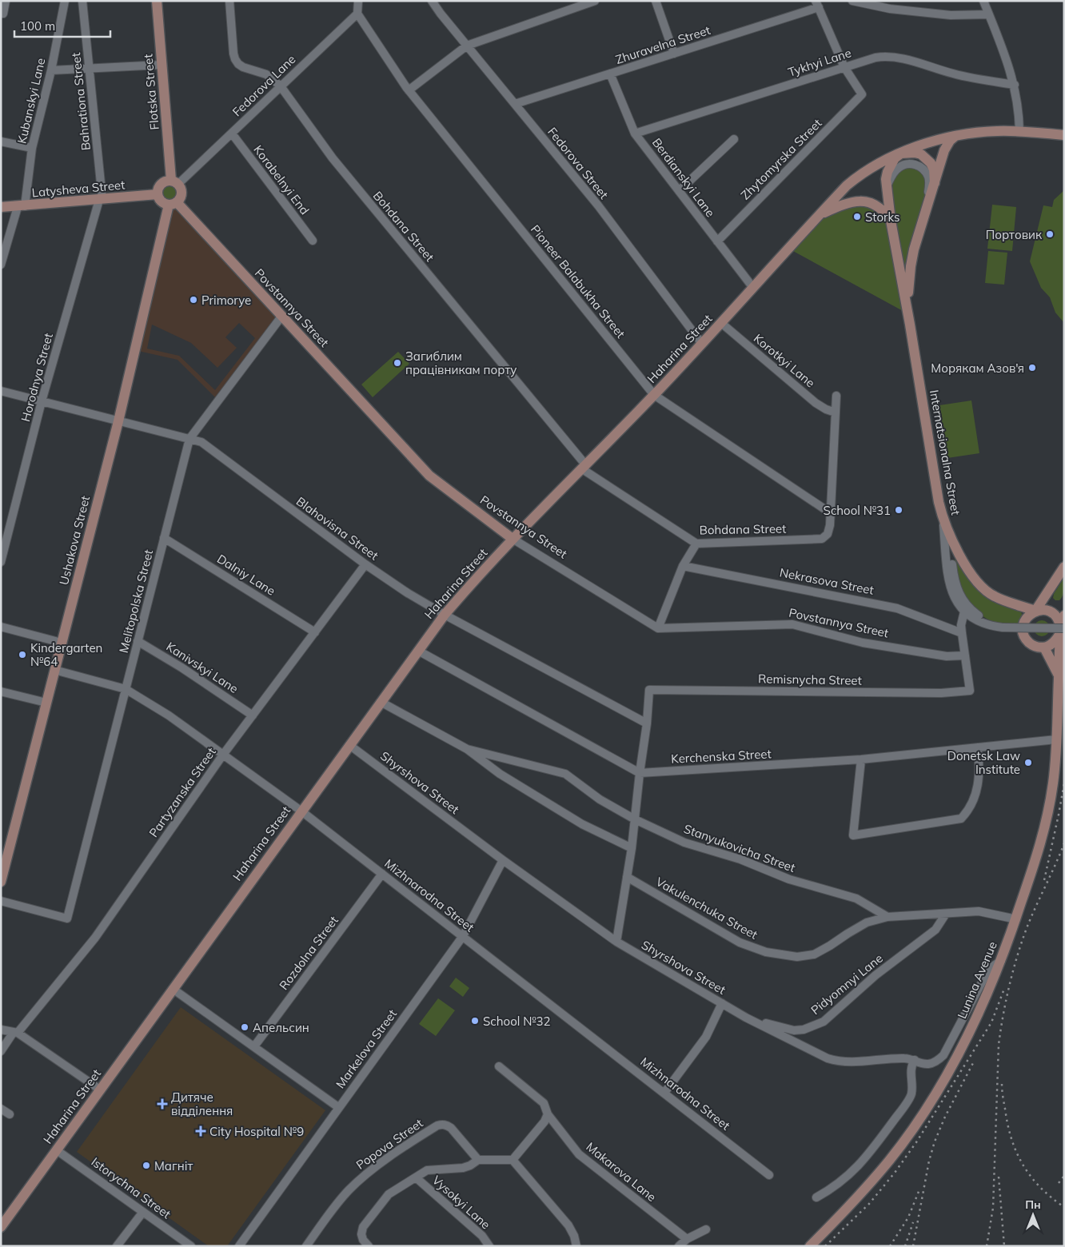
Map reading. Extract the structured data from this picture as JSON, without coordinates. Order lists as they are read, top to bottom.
{
  "streets": {
    "street": [
      "Zhuravelna Street",
      "Tykhyi Lane",
      "Fedorova Lane",
      "Flotska Street",
      "Kubanskyi Lane",
      "Bahrationa Street",
      "Zhytomyrska Street",
      "Fedorova Street",
      "Berdianskyi Lane",
      "Korabelnyi End",
      "Latysheva Street",
      "Bohdana Street",
      "Pioneer Balabukha Street",
      "Povstannya Street",
      "Haharina Street",
      "Korotkyi Lane",
      "Horodnya Street",
      "Internatsionalna Street",
      "Blahovisna Street",
      "Ushakova Street",
      "Dalniy Lane",
      "Nekrasova Street",
      "Melitopolska Street",
      "Kanivskyi Lane",
      "Remisnycha Street",
      "Kerchenska Street",
      "Shyrshova Street",
      "Partyzanska Street",
      "Stanyukovicha Street",
      "Mizhnarodna Street",
      "Vakulenchuka Street",
      "Rozdolna Street",
      "Lunina Avenue",
      "Pidyomnyi Lane",
      "Markelova Street",
      "Popova Street",
      "Makarova Lane",
      "Istorychna Street",
      "Vysokyi Lane"
    ]
  },
  "crossings": [
    ["Zhuravelna Street", "Fedorova Street"],
    ["Zhuravelna Street", "Berdianskyi Lane"],
    ["Tykhyi Lane", "Zhytomyrska Street"],
    ["Tykhyi Lane", "Berdianskyi Lane"],
    ["Fedorova Lane", "Flotska Street"],
    ["Fedorova Lane", "Korabelnyi End"],
    ["Fedorova Lane", "Latysheva Street"],
    ["Fedorova Lane", "Bohdana Street"],
    ["Fedorova Lane", "Pioneer Balabukha Street"],
    ["Fedorova Lane", "Povstannya Street"],
    ["Fedorova Lane", "Ushakova Street"],
    ["Flotska Street", "Latysheva Street"],
    ["Flotska Street", "Povstannya Street"],
    ["Flotska Street", "Ushakova Street"],
    ["Kubanskyi Lane", "Latysheva Street"],
    ["Bahrationa Street", "Latysheva Street"],
    ["Bahrationa Street", "Horodnya Street"],
    ["Zhytomyrska Street", "Berdianskyi Lane"],
    ["Fedorova Street", "Haharina Street"],
    ["Berdianskyi Lane", "Haharina Street"],
    ["Latysheva Street", "Povstannya Street"],
    ["Latysheva Street", "Horodnya Street"],
    ["Latysheva Street", "Ushakova Street"],
    ["Bohdana Street", "Pioneer Balabukha Street"],
    ["Bohdana Street", "Haharina Street"],
    ["Pioneer Balabukha Street", "Haharina Street"],
    ["Povstannya Street", "Haharina Street"],
    ["Povstannya Street", "Ushakova Street"],
    ["Povstannya Street", "Melitopolska Street"],
    ["Povstannya Street", "Remisnycha Street"],
    ["Haharina Street", "Korotkyi Lane"],
    ["Haharina Street", "Blahovisna Street"],
    ["Haharina Street", "Shyrshova Street"],
    ["Haharina Street", "Stanyukovicha Street"],
    ["Haharina Street", "Mizhnarodna Street"],
    ["Haharina Street", "Istorychna Street"],
    ["Horodnya Street", "Blahovisna Street"],
    ["Internatsionalna Street", "Lunina Avenue"],
    ["Blahovisna Street", "Ushakova Street"],
    ["Blahovisna Street", "Melitopolska Street"],
    ["Blahovisna Street", "Remisnycha Street"],
    ["Blahovisna Street", "Partyzanska Street"],
    ["Ushakova Street", "Mizhnarodna Street"],
    ["Dalniy Lane", "Melitopolska Street"],
    ["Dalniy Lane", "Partyzanska Street"],
    ["Melitopolska Street", "Kanivskyi Lane"],
    ["Melitopolska Street", "Mizhnarodna Street"],
    ["Kanivskyi Lane", "Partyzanska Street"],
    ["Kerchenska Street", "Lunina Avenue"],
    ["Shyrshova Street", "Lunina Avenue"],
    ["Shyrshova Street", "Pidyomnyi Lane"],
    ["Shyrshova Street", "Markelova Street"],
    ["Partyzanska Street", "Mizhnarodna Street"],
    ["Stanyukovicha Street", "Vakulenchuka Street"],
    ["Mizhnarodna Street", "Rozdolna Street"],
    ["Mizhnarodna Street", "Markelova Street"]
  ],
  "places": {
    "other": [
      "Storks",
      "Портовик",
      "Primorye",
      "Загиблим працівникам порту",
      "Морякам Азов'я",
      "School №31",
      "Kindergarten №64",
      "Donetsk Law Institute",
      "School №32",
      "Апельсин",
      "Магніт"
    ],
    "health": ["Дитяче відділення", "City Hospital №9"]
  },
  "scale_bar": "100 m",
  "north": "top"
}
